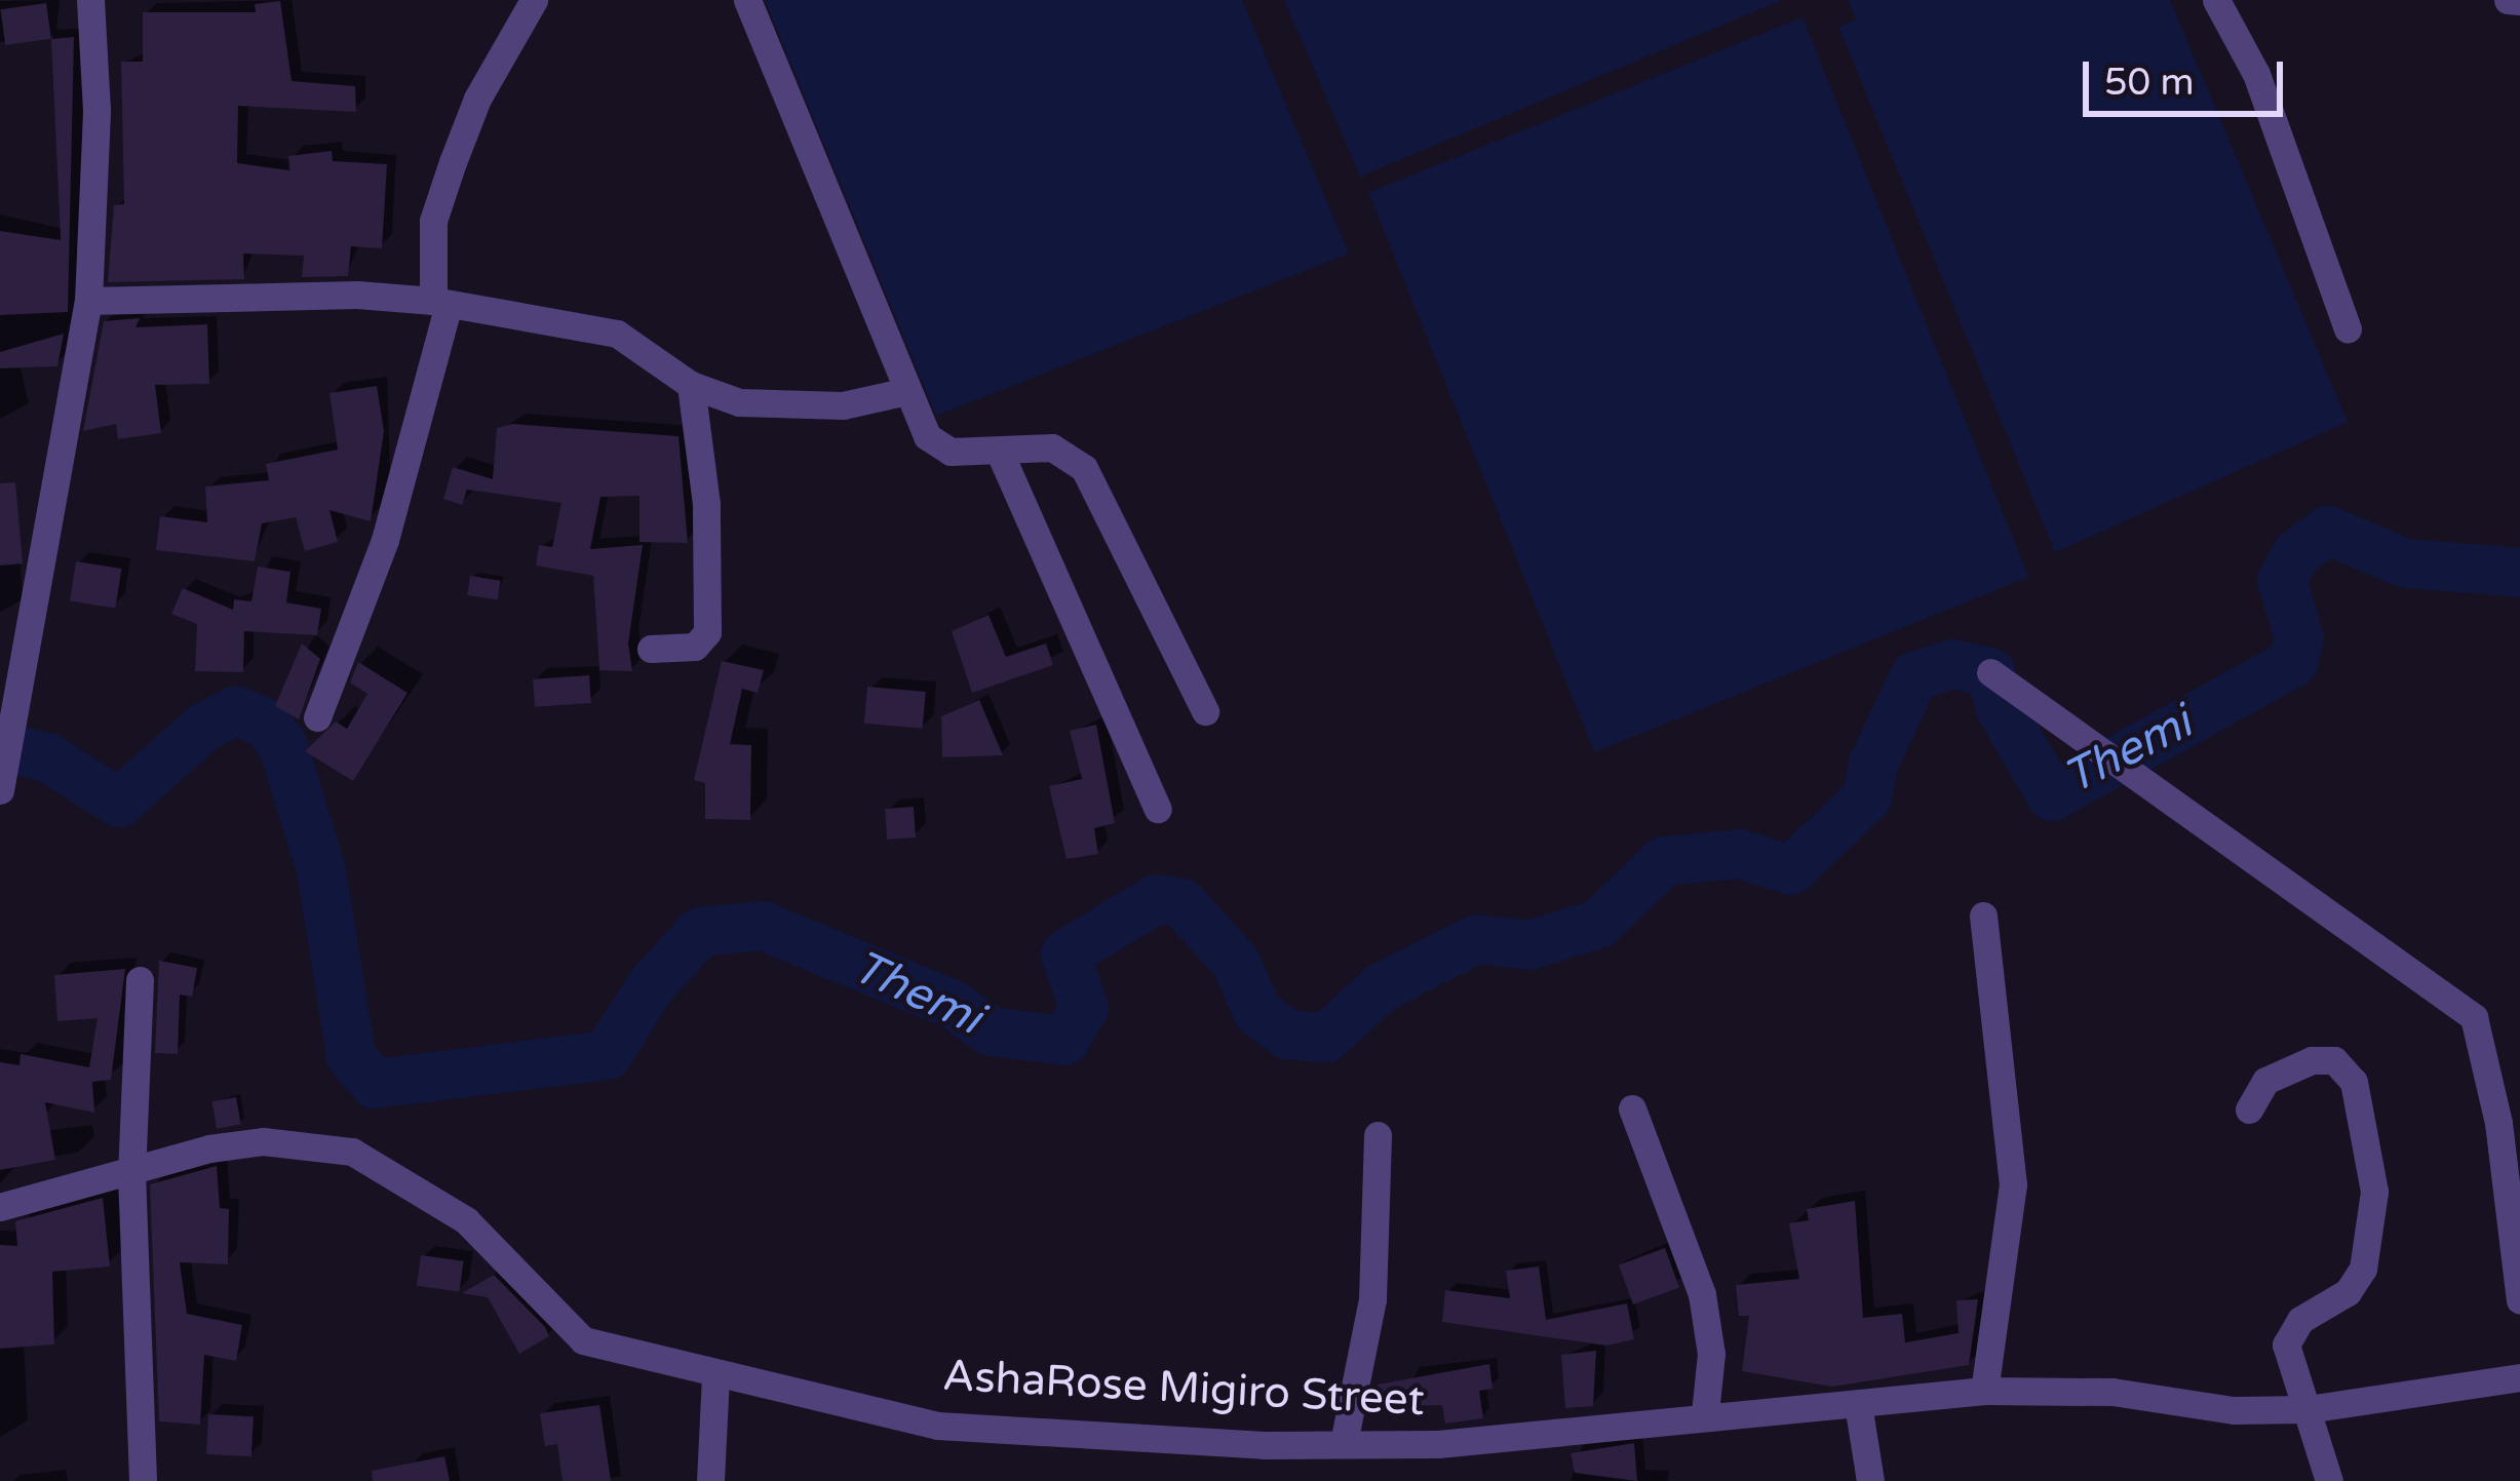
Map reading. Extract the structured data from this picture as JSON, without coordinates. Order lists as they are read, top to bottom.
{
  "streets": {
    "street": ["AshaRose Migiro Street"]
  },
  "water": ["Themi"],
  "scale_bar": "50 m"
}
